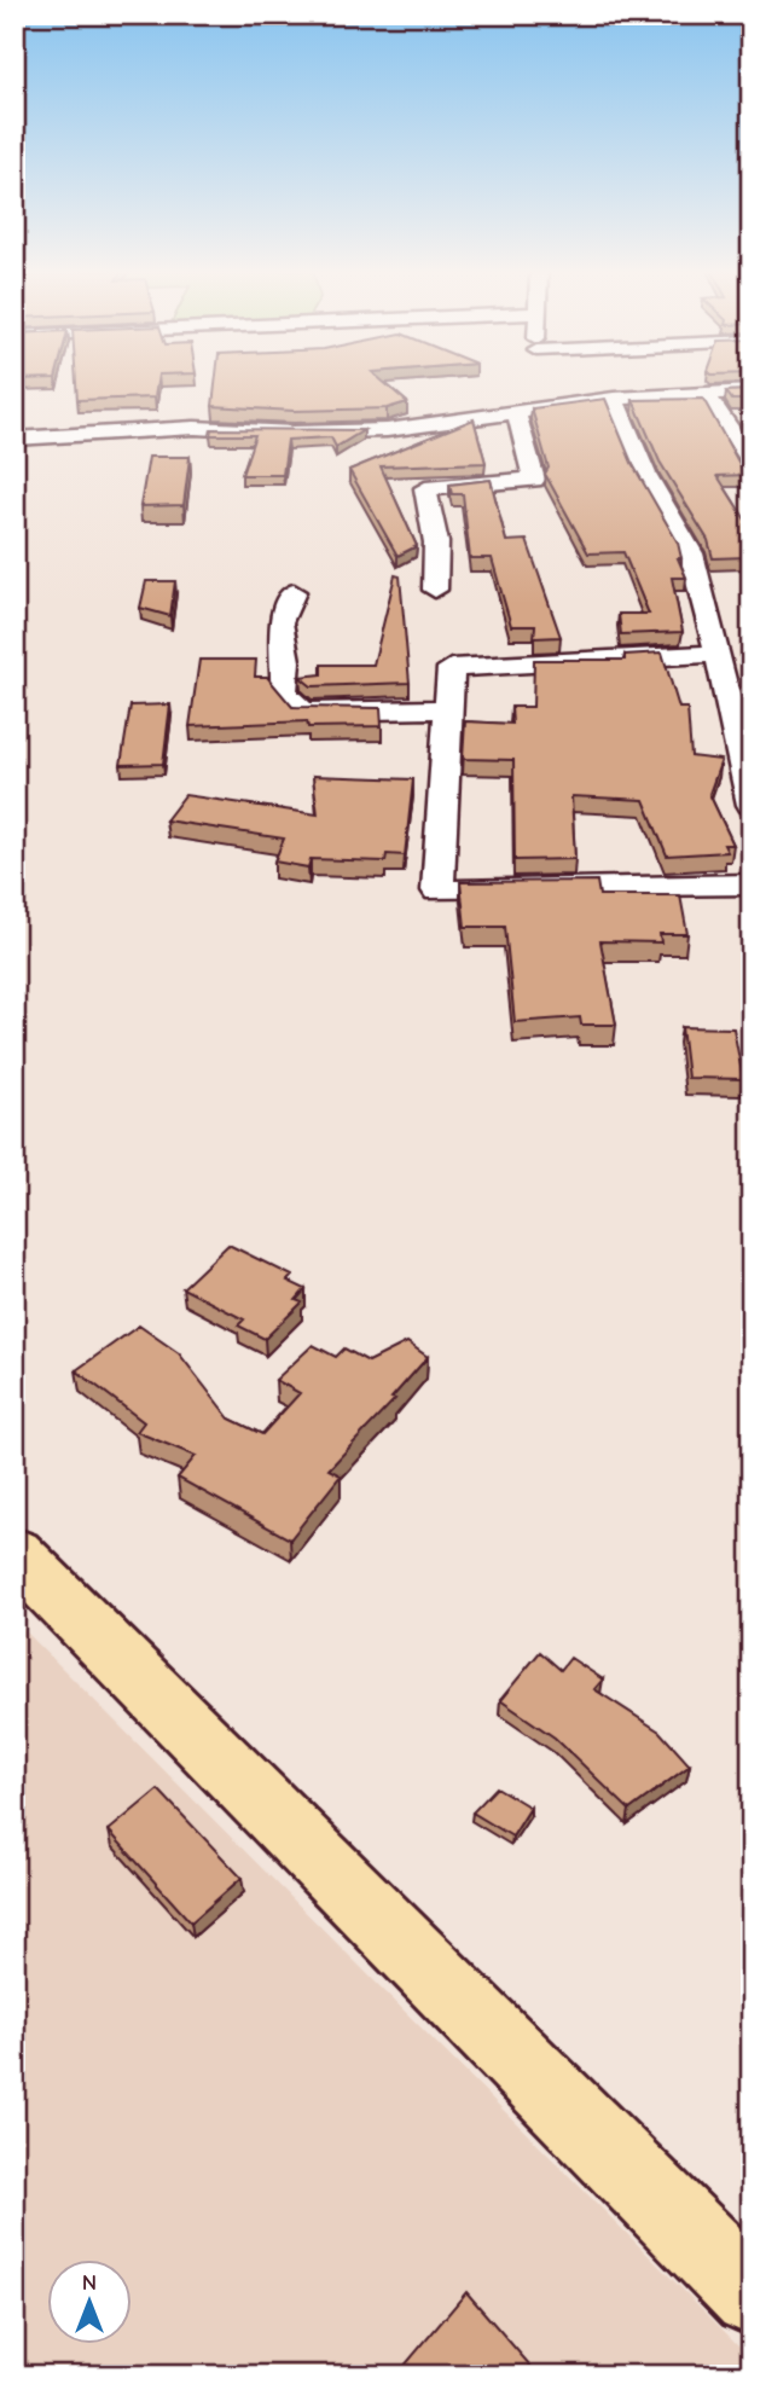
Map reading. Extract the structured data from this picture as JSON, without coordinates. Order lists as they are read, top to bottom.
{
  "north": "top"
}
